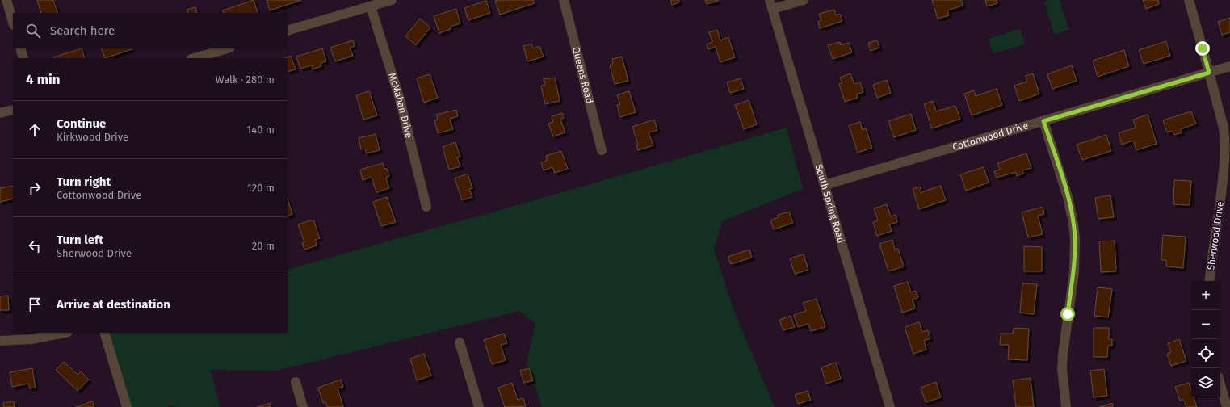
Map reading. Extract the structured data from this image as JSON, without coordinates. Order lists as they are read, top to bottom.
{
  "streets": {
    "street": [
      "Queens Road",
      "McMahan Drive",
      "Cottonwood Drive",
      "South Spring Road",
      "Sherwood Drive"
    ]
  },
  "crossings": [
    ["Cottonwood Drive", "South Spring Road"],
    ["Cottonwood Drive", "Sherwood Drive"]
  ],
  "page": {
    "search": "Search here",
    "heading": ["4 min", "Walk · 280 m"],
    "list": [
      ["Continue", "Kirkwood Drive", "140 m"],
      ["Turn right", "Cottonwood Drive", "120 m"],
      ["Turn left", "Sherwood Drive", "20 m"],
      "Arrive at destination"
    ],
    "map_buttons": ["+", "−"]
  }
}
